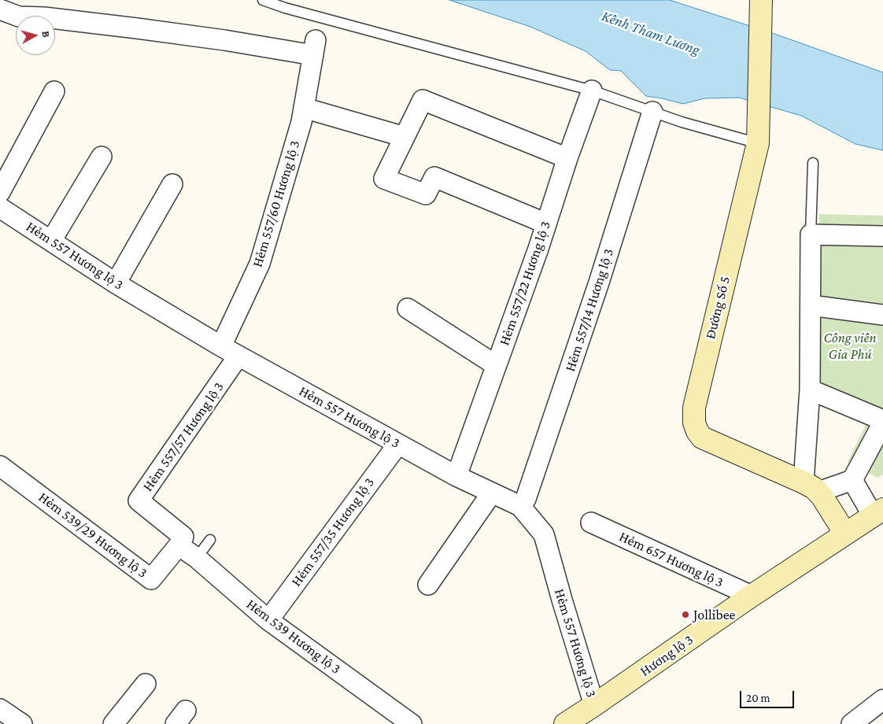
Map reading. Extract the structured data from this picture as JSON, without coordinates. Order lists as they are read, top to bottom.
{
  "streets": {
    "street": [
      "Hẻm 557/60 Hương lộ 3",
      "Hẻm 557 Hương lộ 3",
      "Hẻm 557/22 Hương lộ 3",
      "Đường Số 5",
      "Hẻm 557/14 Hương lộ 3",
      "Hẻm 557/57 Hương lộ 3",
      "Hẻm 557/35 Hương lộ 3",
      "Hẻm 539/29 Hương lộ 3",
      "Hẻm 657 Hương lộ 3",
      "Hẻm 539 Hương lộ 3",
      "Hương lộ 3"
    ]
  },
  "crossings": [
    ["Hẻm 557/60 Hương lộ 3", "Hẻm 557 Hương lộ 3"],
    ["Hẻm 557 Hương lộ 3", "Hẻm 557/22 Hương lộ 3"],
    ["Hẻm 557 Hương lộ 3", "Hẻm 557/14 Hương lộ 3"],
    ["Hẻm 557 Hương lộ 3", "Hẻm 557/57 Hương lộ 3"],
    ["Hẻm 557 Hương lộ 3", "Hẻm 557/35 Hương lộ 3"],
    ["Hẻm 557 Hương lộ 3", "Hương lộ 3"],
    ["Hẻm 557/57 Hương lộ 3", "Hẻm 539/29 Hương lộ 3"],
    ["Hẻm 557/57 Hương lộ 3", "Hẻm 539 Hương lộ 3"],
    ["Hẻm 557/35 Hương lộ 3", "Hẻm 539 Hương lộ 3"],
    ["Hẻm 539/29 Hương lộ 3", "Hẻm 539 Hương lộ 3"],
    ["Hẻm 657 Hương lộ 3", "Hương lộ 3"]
  ],
  "water": ["Kênh Tham Lương"],
  "parks": ["Công viên Gia Phú"],
  "places": ["Jollibee"],
  "scale_bar": "20 m",
  "north": "right"
}
